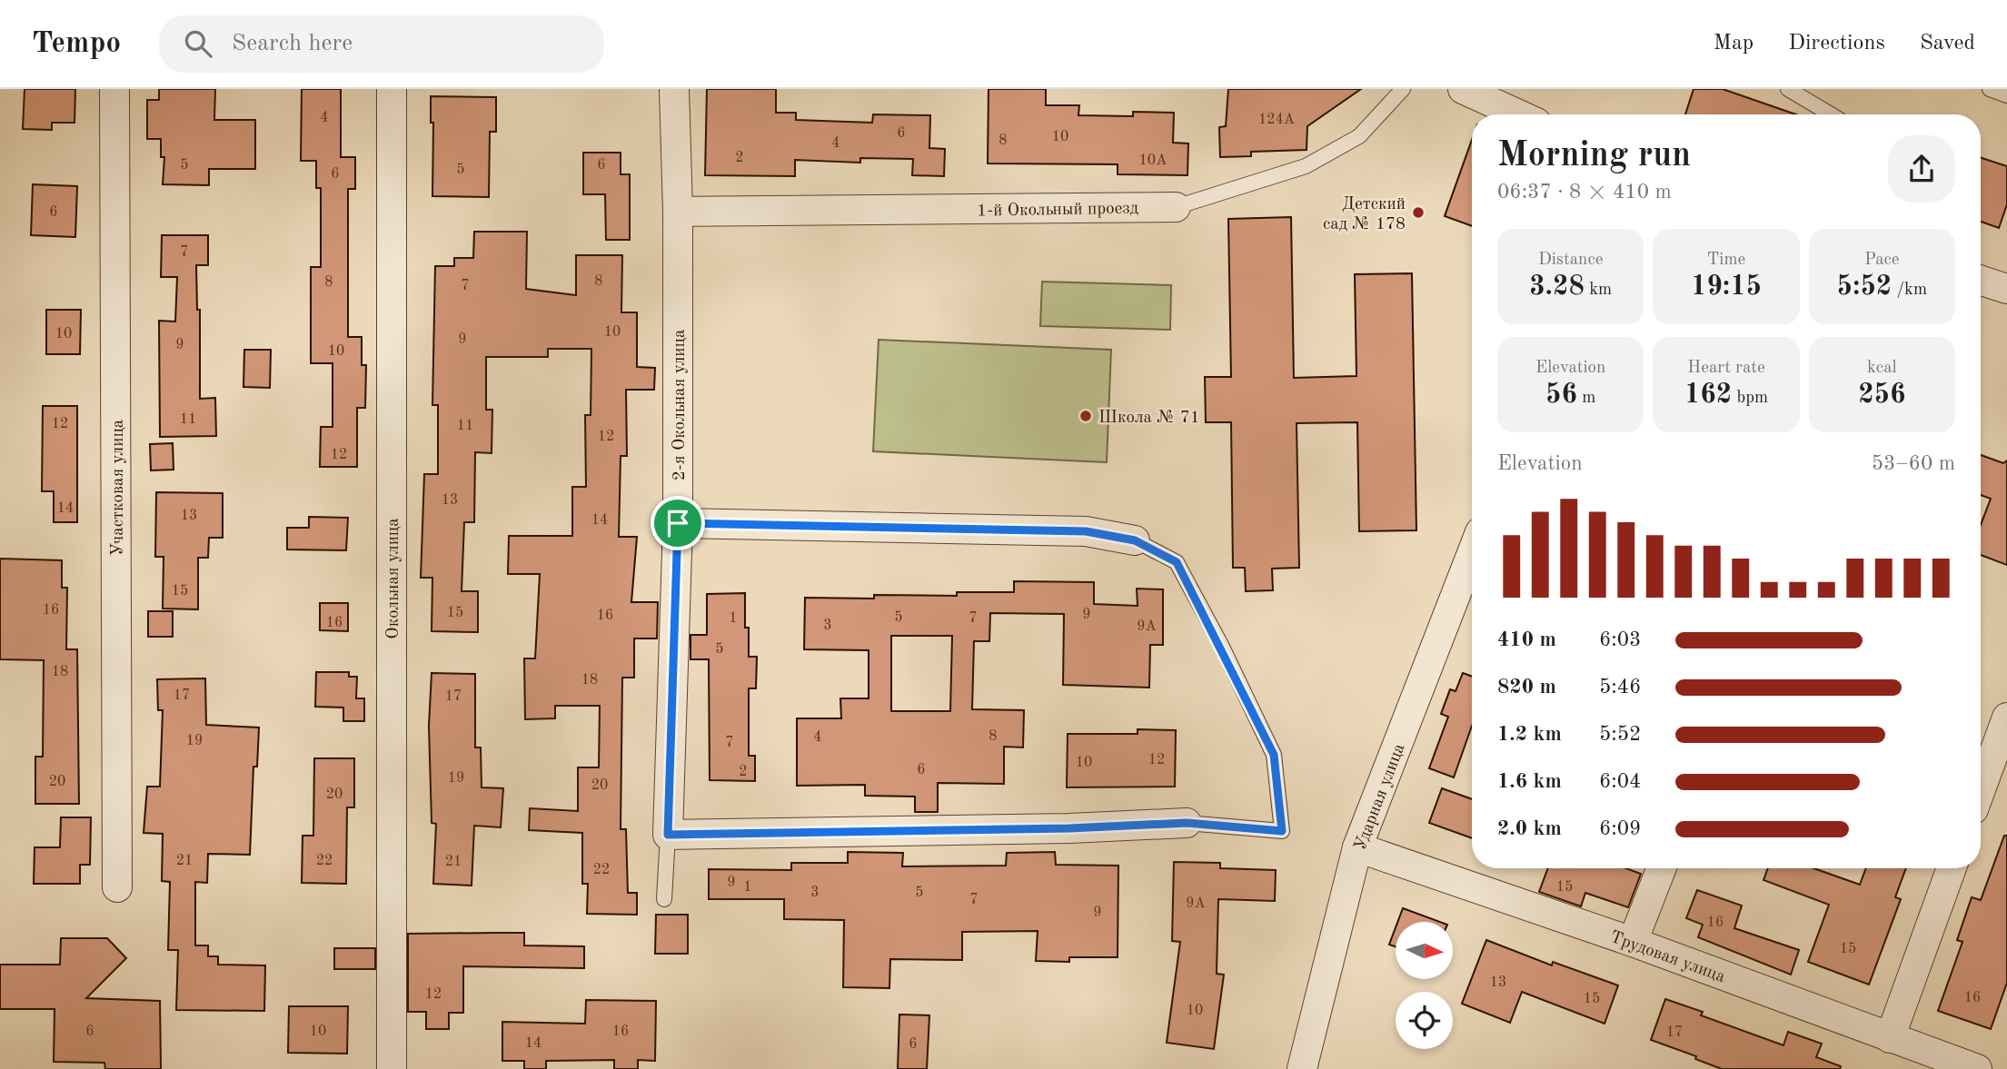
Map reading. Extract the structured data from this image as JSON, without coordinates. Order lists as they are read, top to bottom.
{
  "streets": {
    "street": [
      "1-й Окольный проезд",
      "2-я Окольная улица",
      "Участковая улица",
      "Окольная улица",
      "Ударная улица",
      "Трудовая улица"
    ]
  },
  "crossings": [
    ["1-й Окольный проезд", "2-я Окольная улица"],
    ["Ударная улица", "Трудовая улица"]
  ],
  "places": ["Детский сад № 178", "Школа № 71"],
  "house_numbers": [
    "4",
    "124А",
    "6",
    "10",
    "8",
    "4",
    "2",
    "10А",
    "5",
    "6",
    "5",
    "6",
    "6",
    "7",
    "8",
    "8",
    "7",
    "10",
    "10",
    "9",
    "9",
    "10",
    "11",
    "12",
    "11",
    "12",
    "12",
    "13",
    "14",
    "13",
    "14",
    "15",
    "16",
    "15",
    "9",
    "16",
    "5",
    "1",
    "7",
    "16",
    "3",
    "9А",
    "5",
    "18",
    "18",
    "17",
    "17",
    "8",
    "4",
    "19",
    "7",
    "12",
    "10",
    "6",
    "2",
    "19",
    "20",
    "20",
    "20",
    "21",
    "22",
    "21",
    "22",
    "9",
    "1",
    "15",
    "3",
    "5",
    "7",
    "9А",
    "9",
    "16",
    "15",
    "13",
    "12",
    "16",
    "15",
    "10",
    "6",
    "10",
    "16",
    "17",
    "14",
    "6"
  ],
  "north": "right",
  "page": {
    "header": "Tempo",
    "search": "Search here",
    "nav": ["Map", "Directions", "Saved"],
    "heading": ["Morning run", "06:37 · 8 × 410 m"],
    "stats": [
      ["Distance", "3.28 km"],
      ["Time", "19:15"],
      ["Pace", "5:52 /km"],
      ["Elevation", "56 m"],
      ["Heart rate", "162 bpm"],
      ["kcal", "256"]
    ],
    "chart": ["Elevation", "53–60 m"],
    "list": [
      {
        "name": "410 m",
        "note": "6:03"
      },
      {
        "name": "820 m",
        "note": "5:46"
      },
      {
        "name": "1.2 km",
        "note": "5:52"
      },
      {
        "name": "1.6 km",
        "note": "6:04"
      },
      {
        "name": "2.0 km",
        "note": "6:09"
      }
    ]
  }
}
